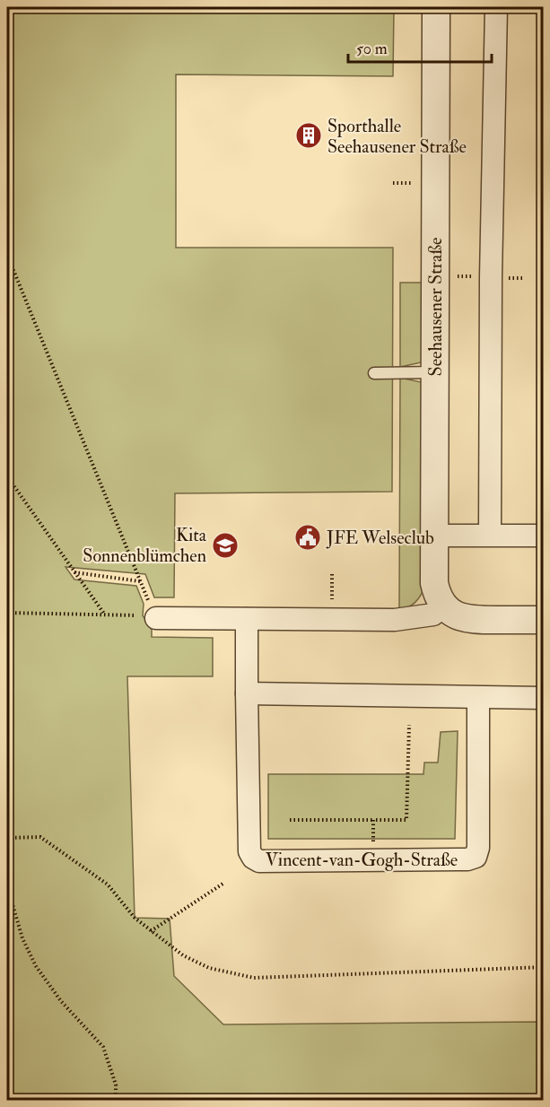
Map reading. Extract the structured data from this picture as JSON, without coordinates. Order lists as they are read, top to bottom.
{
  "streets": {
    "street": ["Seehausener Straße", "Vincent-van-Gogh-Straße"]
  },
  "places": {
    "building": ["Sporthalle Seehausener Straße"],
    "public building": ["JFE Welseclub"],
    "school or university": ["Kita Sonnenblümchen"]
  },
  "scale_bar": "50 m"
}
